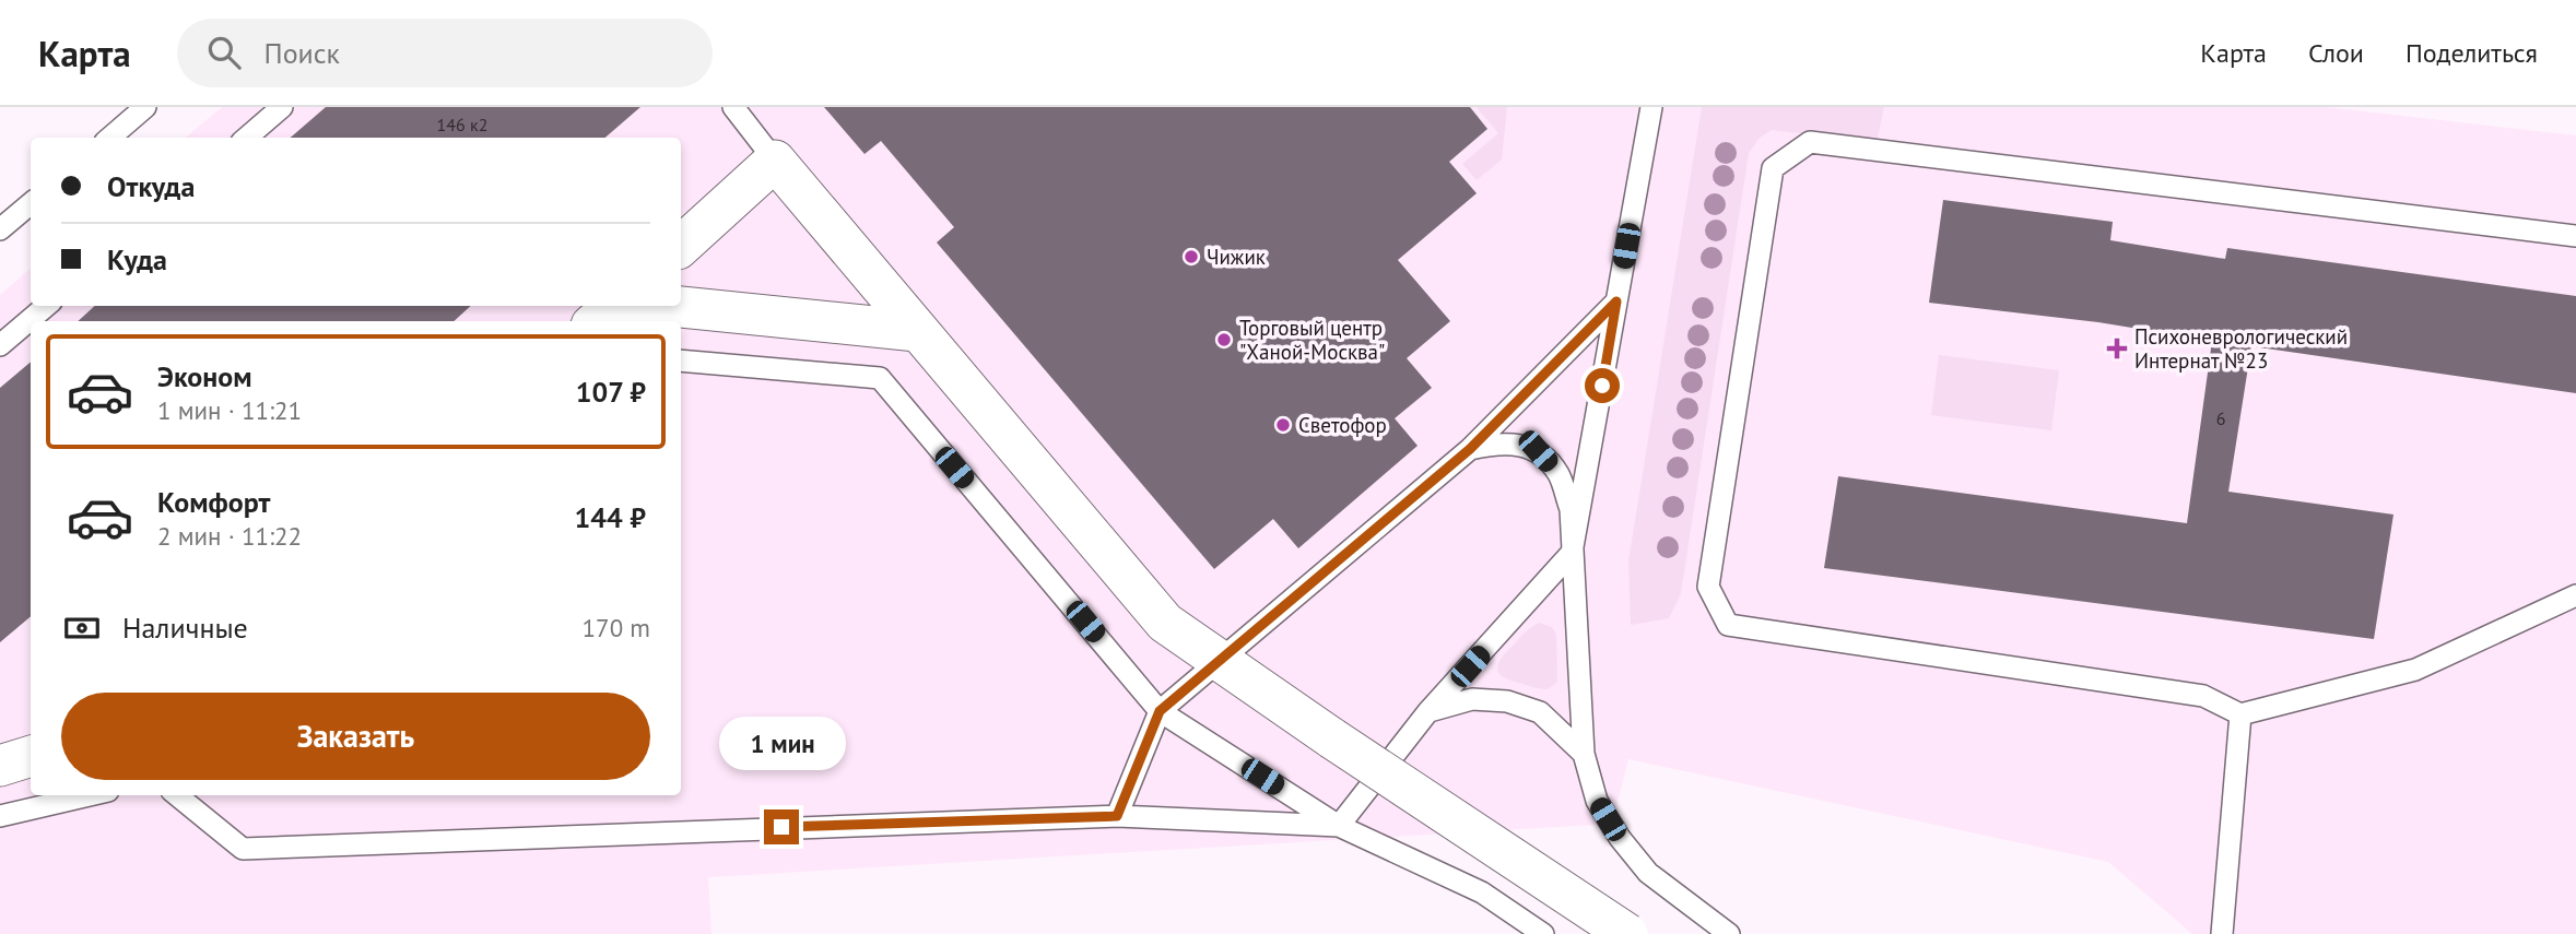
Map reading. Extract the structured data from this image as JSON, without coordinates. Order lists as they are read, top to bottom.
{
  "places": {
    "other": ["Чижик", "Торговый центр \"Ханой-Москва\"", "Светофор"],
    "health": ["Психоневрологический Интернат №23"]
  },
  "house_numbers": ["146 к2", "6"],
  "page": {
    "header": "Карта",
    "search": "Поиск",
    "nav": ["Карта", "Слои", "Поделиться"],
    "banner": ["Откуда", "Куда"],
    "list": [
      {
        "name": "Эконом",
        "note": "1 мин · 11:21",
        "value": "107 ₽"
      },
      {
        "name": "Комфорт",
        "note": "2 мин · 11:22",
        "value": "144 ₽"
      }
    ],
    "pay": ["Наличные", "170 m"],
    "buttons": "Заказать",
    "bubble": "1 мин"
  }
}
